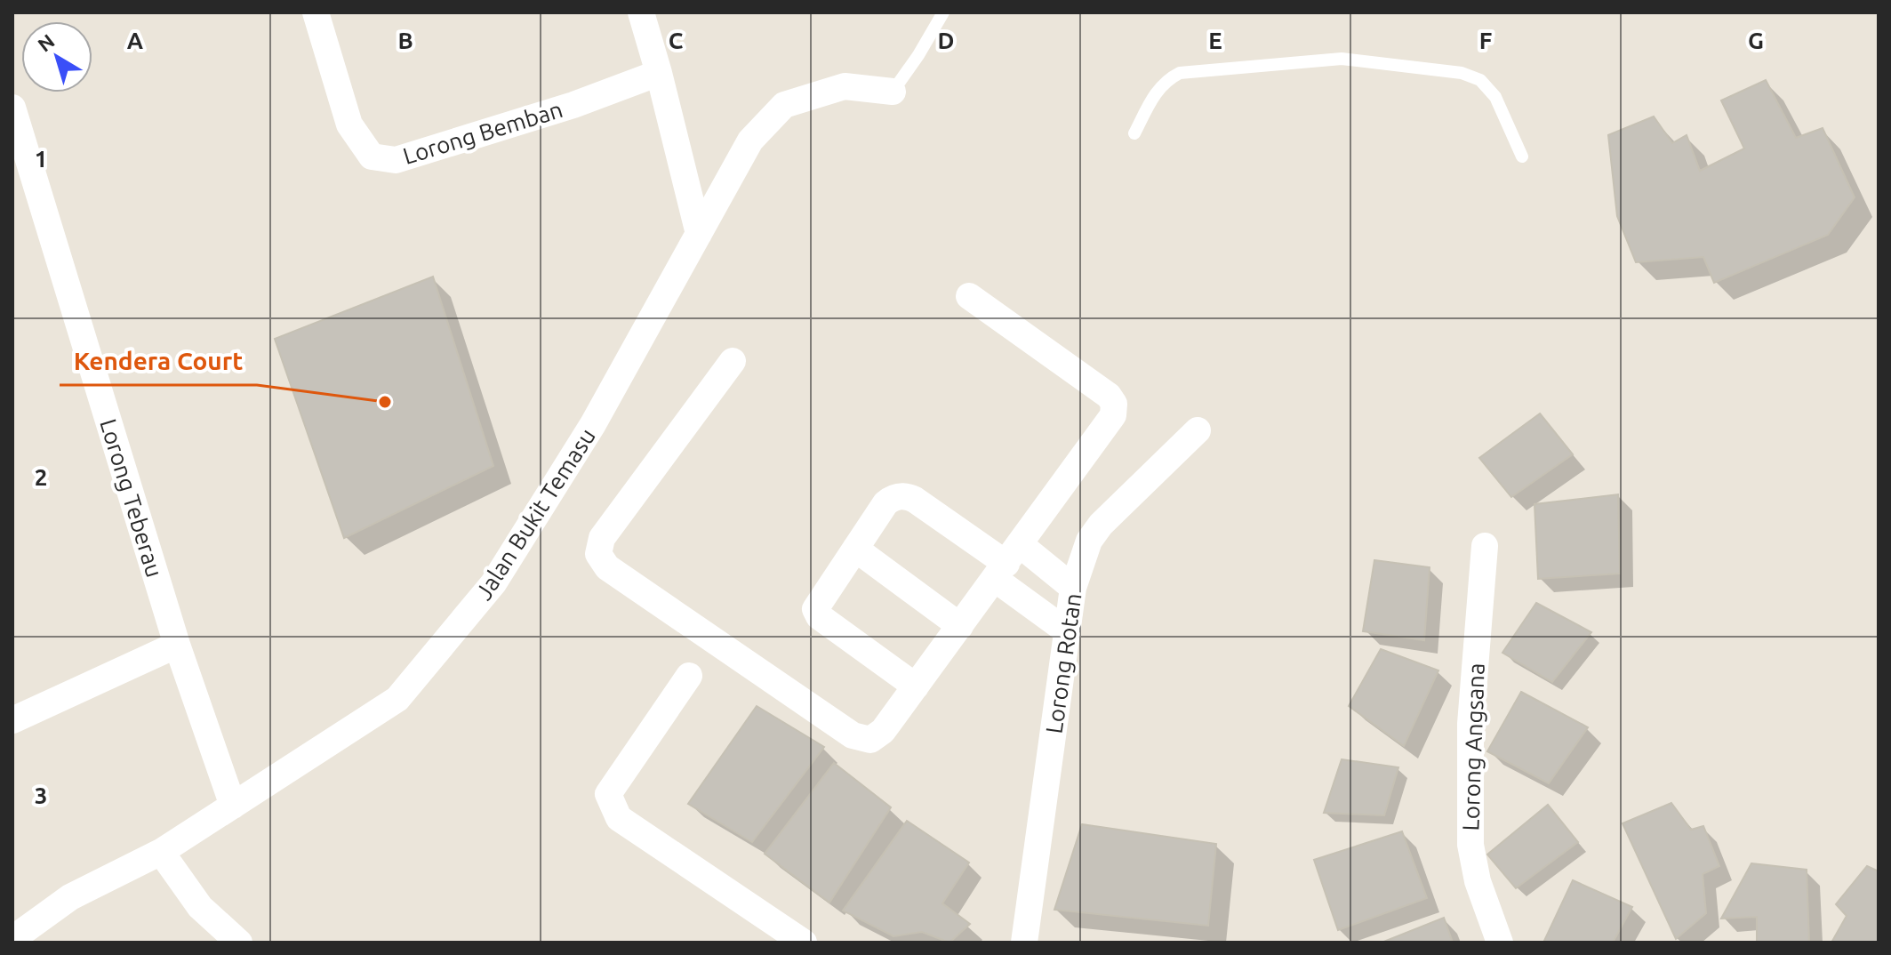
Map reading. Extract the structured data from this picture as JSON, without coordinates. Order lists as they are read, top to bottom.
{
  "streets": {
    "street": [
      "Lorong Bemban",
      "Lorong Teberau",
      "Jalan Bukit Temasu",
      "Lorong Rotan",
      "Lorong Angsana"
    ]
  },
  "crossings": [
    ["Lorong Teberau", "Jalan Bukit Temasu"]
  ],
  "places": ["Kendera Court"],
  "north": "top left",
  "grid": {
    "columns": [
      "A",
      "B",
      "C",
      "D",
      "E",
      "F",
      "G"
    ],
    "rows": ["1", "2", "3"]
  }
}
